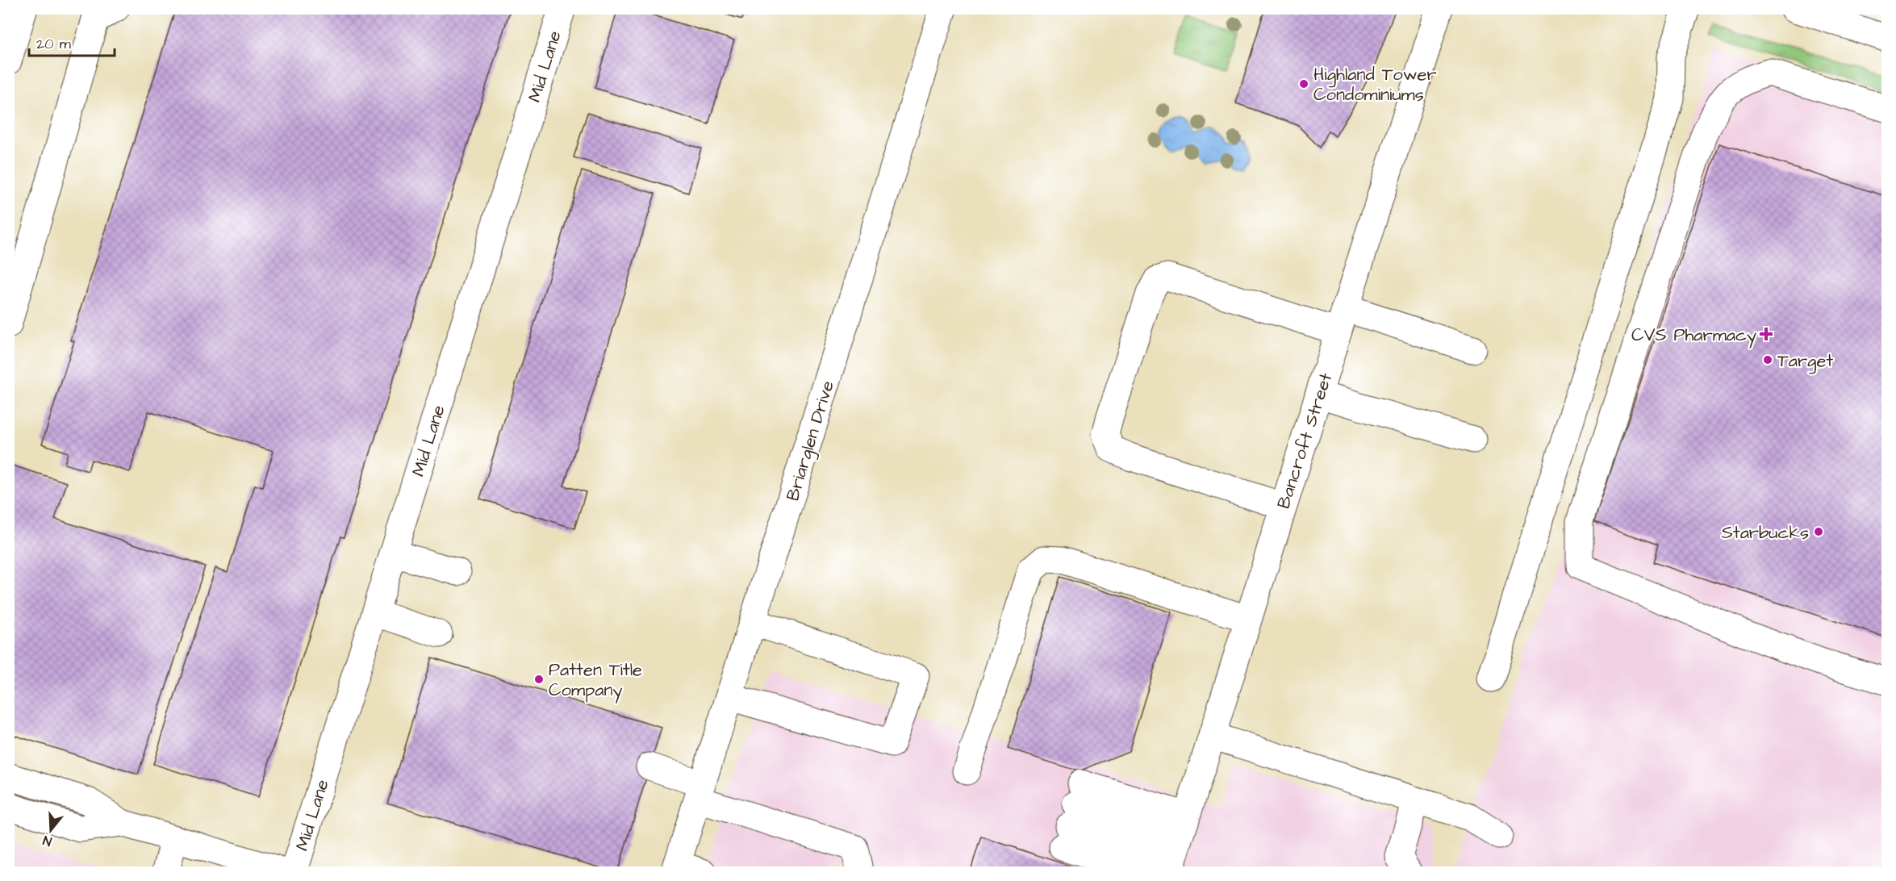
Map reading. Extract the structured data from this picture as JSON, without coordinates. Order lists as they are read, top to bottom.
{
  "streets": {
    "street": ["Mid Lane", "Briarglen Drive", "Bancroft Street"]
  },
  "places": {
    "other": [
      "Highland Tower Condominiums",
      "Target",
      "Starbucks",
      "Patten Title Company"
    ],
    "health": ["CVS Pharmacy"]
  },
  "scale_bar": "20 m",
  "north": "bottom"
}
